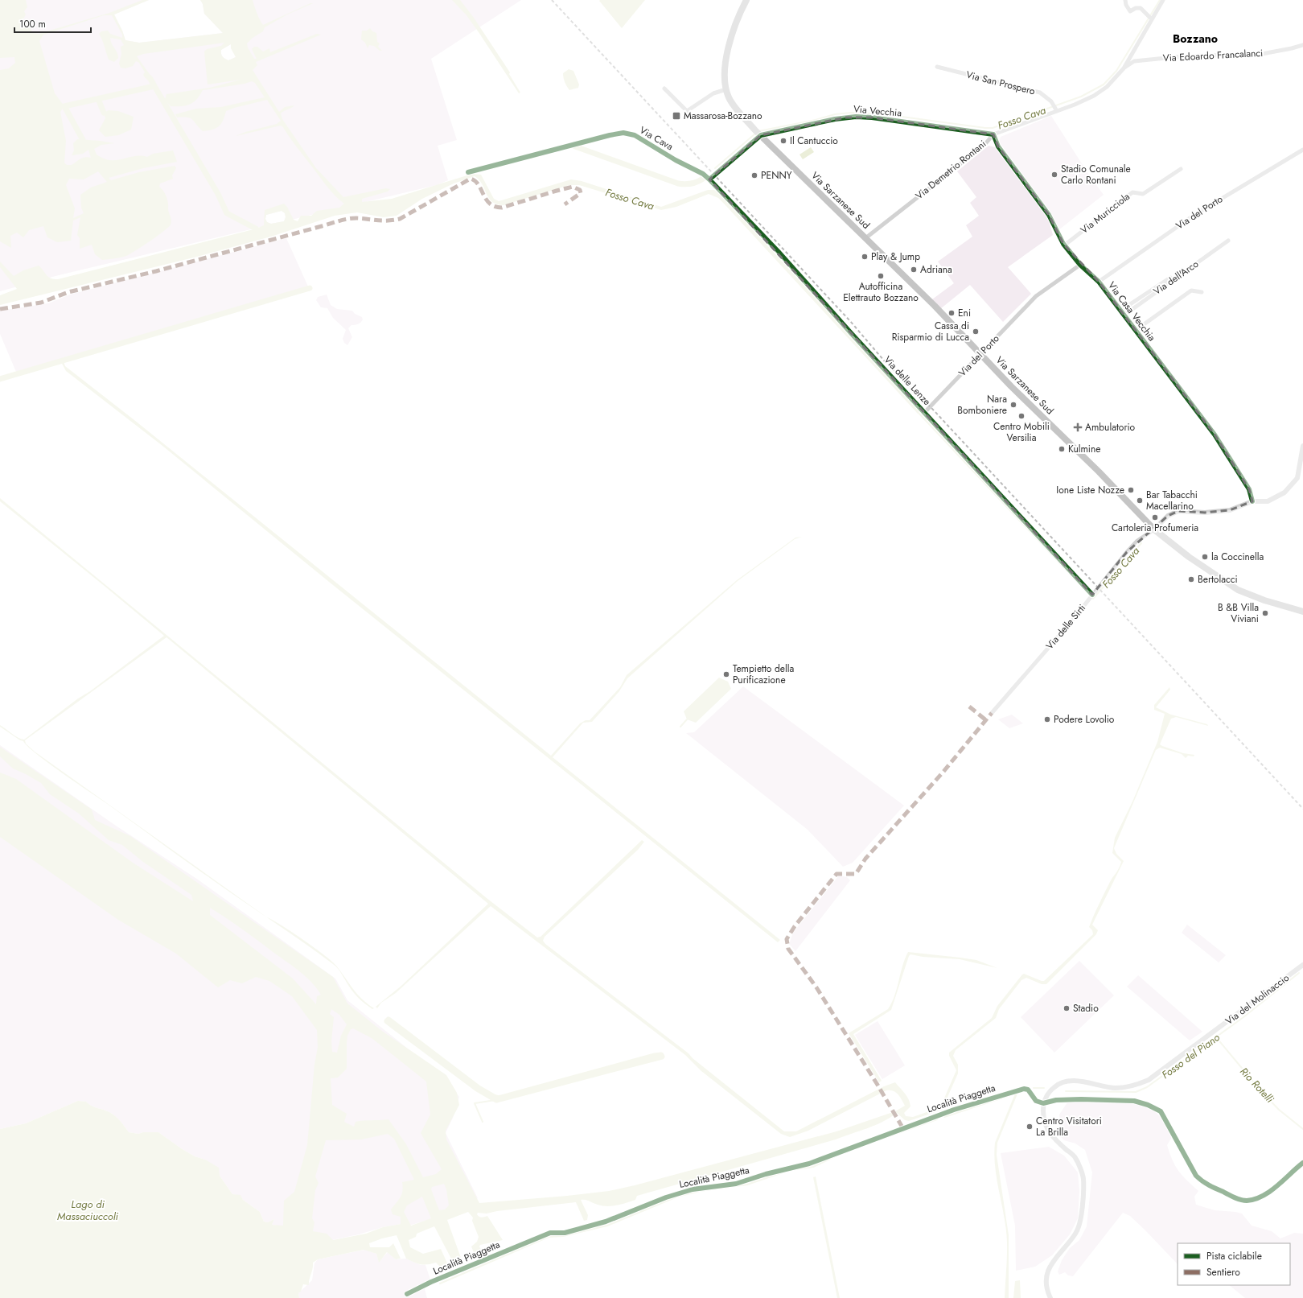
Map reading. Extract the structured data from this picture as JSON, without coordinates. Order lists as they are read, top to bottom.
{
  "streets": {
    "main road": ["Via Sarzanese Sud"],
    "street": [
      "Via Edoardo Francalanci",
      "Via San Prospero",
      "Via Vecchia",
      "Via Cava",
      "Via Demetrio Rontani",
      "Via del Porto",
      "Via Muricciola",
      "Via dell'Arco",
      "Via Casa Vecchia",
      "Via delle Lenze",
      "Via delle Sirti",
      "Via del Molinaccio",
      "Località Piaggetta"
    ]
  },
  "crossings": [
    ["Via Edoardo Francalanci", "Via Demetrio Rontani"],
    ["Via San Prospero", "Via Demetrio Rontani"],
    ["Via Vecchia", "Via Demetrio Rontani"],
    ["Via Vecchia", "Via Sarzanese Sud"],
    ["Via Vecchia", "Via Casa Vecchia"],
    ["Via Cava", "Via delle Lenze"],
    ["Via Demetrio Rontani", "Via Sarzanese Sud"],
    ["Via Demetrio Rontani", "Via Casa Vecchia"],
    ["Via Sarzanese Sud", "Via del Porto"],
    ["Via Sarzanese Sud", "Via delle Sirti"],
    ["Via del Porto", "Via Casa Vecchia"],
    ["Via del Porto", "Via delle Lenze"],
    ["Via Muricciola", "Via Casa Vecchia"],
    ["Via dell'Arco", "Via Casa Vecchia"],
    ["Via delle Lenze", "Via delle Sirti"],
    ["Via del Molinaccio", "Località Piaggetta"]
  ],
  "districts": ["Bozzano"],
  "water": [
    "Fosso Cava",
    "Fosso del Piano",
    "Rio Rotelli",
    "Lago di Massaciuccoli"
  ],
  "places": {
    "transit": ["Massarosa-Bozzano"],
    "other": [
      "Il Cantuccio",
      "Stadio Comunale Carlo Rontani",
      "PENNY",
      "Play & Jump",
      "Adriana",
      "Autofficina Elettrauto Bozzano",
      "Eni",
      "Cassa di Risparmio di Lucca",
      "Nara Bomboniere",
      "Centro Mobili Versilia",
      "Kulmine",
      "Ione Liste Nozze",
      "Bar Tabacchi Macellarino",
      "Cartoleria Profumeria",
      "la Coccinella",
      "Bertolacci",
      "B &B Villa Viviani",
      "Tempietto della Purificazione",
      "Podere Lovolio",
      "Stadio",
      "Centro Visitatori La Brilla"
    ],
    "health": ["Ambulatorio"]
  },
  "legend": ["Pista ciclabile", "Sentiero"],
  "scale_bar": "100 m"
}
